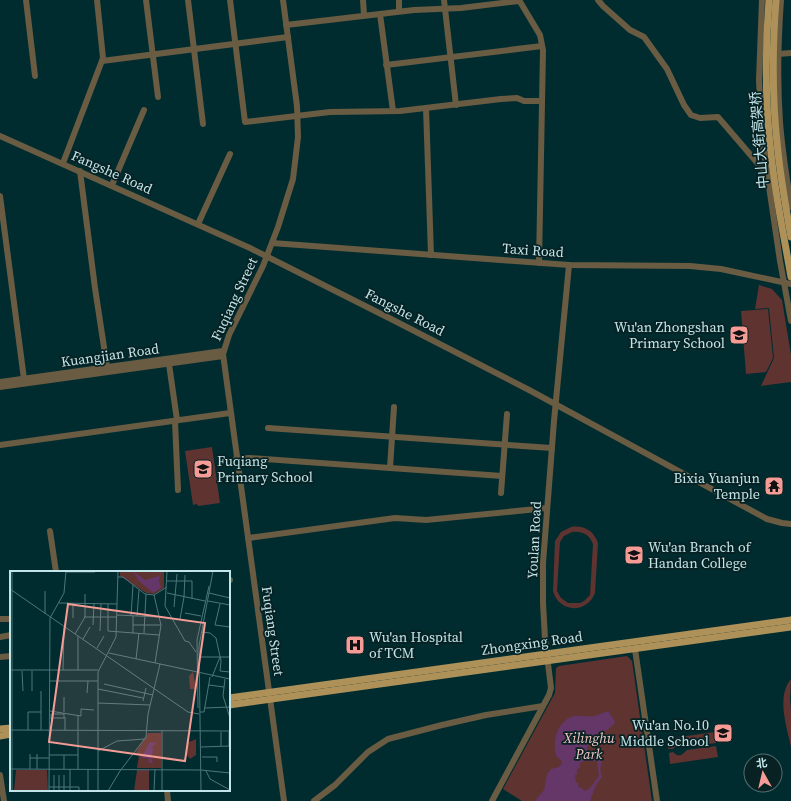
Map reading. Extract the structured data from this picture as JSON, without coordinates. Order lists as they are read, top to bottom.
{
  "streets": {
    "main road": ["中山大街高架桥", "Zhongxing Road"],
    "street": [
      "Fangshe Road",
      "Taxi Road",
      "Fuqiang Street",
      "Kuangjian Road",
      "Youlan Road"
    ]
  },
  "crossings": [
    ["Fangshe Road", "Fuqiang Street"],
    ["Fangshe Road", "Youlan Road"],
    ["Taxi Road", "Fuqiang Street"],
    ["Taxi Road", "Youlan Road"],
    ["Fuqiang Street", "Kuangjian Road"],
    ["Fuqiang Street", "Zhongxing Road"],
    ["Youlan Road", "Zhongxing Road"]
  ],
  "parks": ["Xilinghu Park"],
  "places": {
    "school or university": [
      "Wu'an Zhongshan Primary School",
      "Fuqiang Primary School",
      "Wu'an Branch of Handan College",
      "Wu'an No.10 Middle School"
    ],
    "temple": ["Bixia Yuanjun Temple"],
    "hospital": ["Wu'an Hospital of TCM"]
  },
  "north": "top"
}
